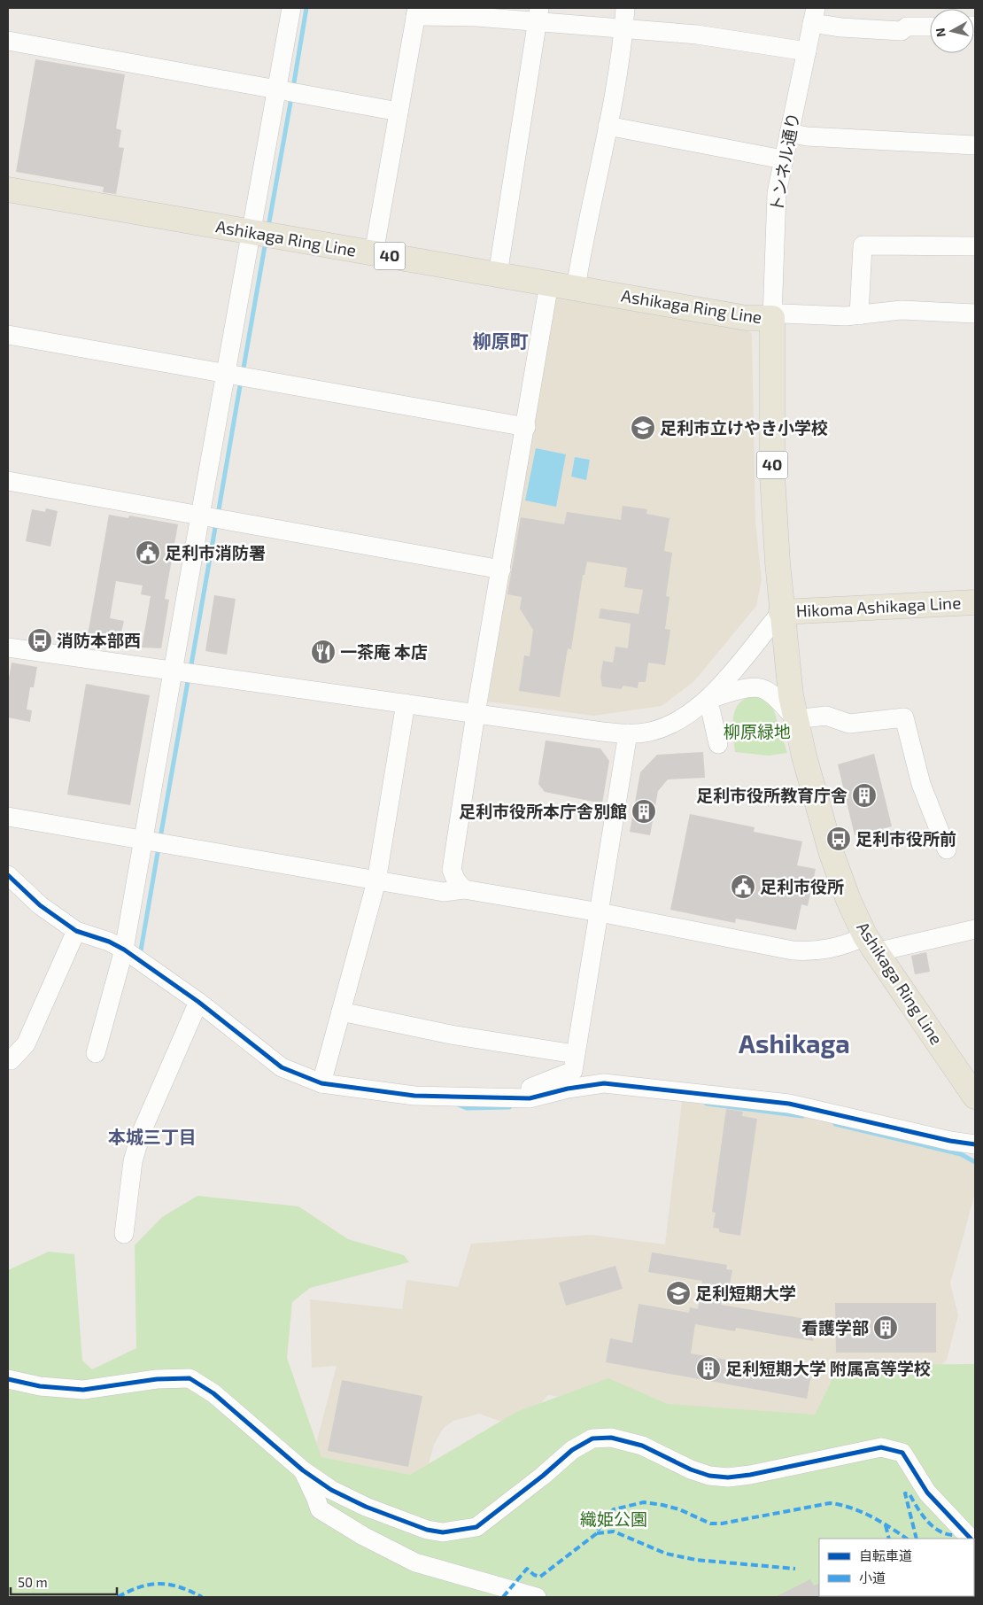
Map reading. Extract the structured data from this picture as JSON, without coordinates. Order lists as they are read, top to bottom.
{
  "streets": {
    "main road": ["Ashikaga Ring Line", "40", "Hikoma Ashikaga Line"],
    "street": ["トンネル通り"]
  },
  "crossings": [
    ["トンネル通り", "Ashikaga Ring Line"],
    ["Ashikaga Ring Line", "Hikoma Ashikaga Line"]
  ],
  "districts": ["柳原町", "Ashikaga", "本城三丁目"],
  "parks": ["柳原緑地", "織姫公園"],
  "places": {
    "school or university": ["足利市立けやき小学校", "足利短期大学"],
    "public building": ["足利市消防署", "足利市役所"],
    "bus stop": ["消防本部西", "足利市役所前"],
    "restaurant": ["一茶庵 本店"],
    "building": [
      "足利市役所教育庁舎",
      "足利市役所本庁舎別館",
      "看護学部",
      "足利短期大学 附属高等学校"
    ]
  },
  "legend": ["自転車道", "小道"],
  "scale_bar": "50 m",
  "north": "left"
}
